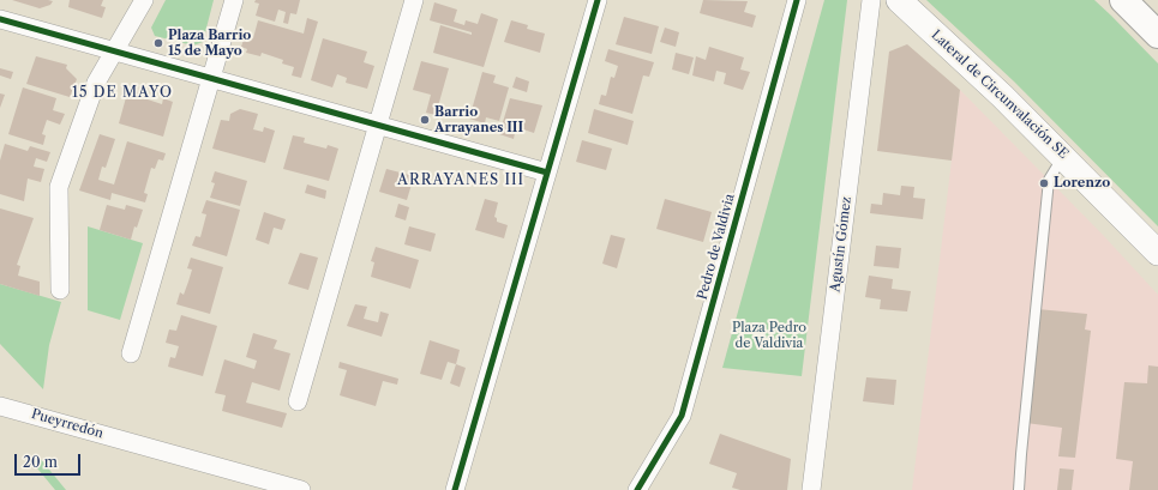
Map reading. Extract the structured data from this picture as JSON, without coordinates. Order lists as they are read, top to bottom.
{
  "streets": {
    "street": [
      "Lateral de Circunvalación SE",
      "Agustín Gómez",
      "Pedro de Valdivia",
      "Pueyrredón"
    ]
  },
  "districts": ["15 DE MAYO", "ARRAYANES III"],
  "parks": ["Plaza Pedro de Valdivia"],
  "places": ["Plaza Barrio 15 de Mayo", "Barrio Arrayanes III", "Lorenzo"],
  "scale_bar": "20 m"
}
